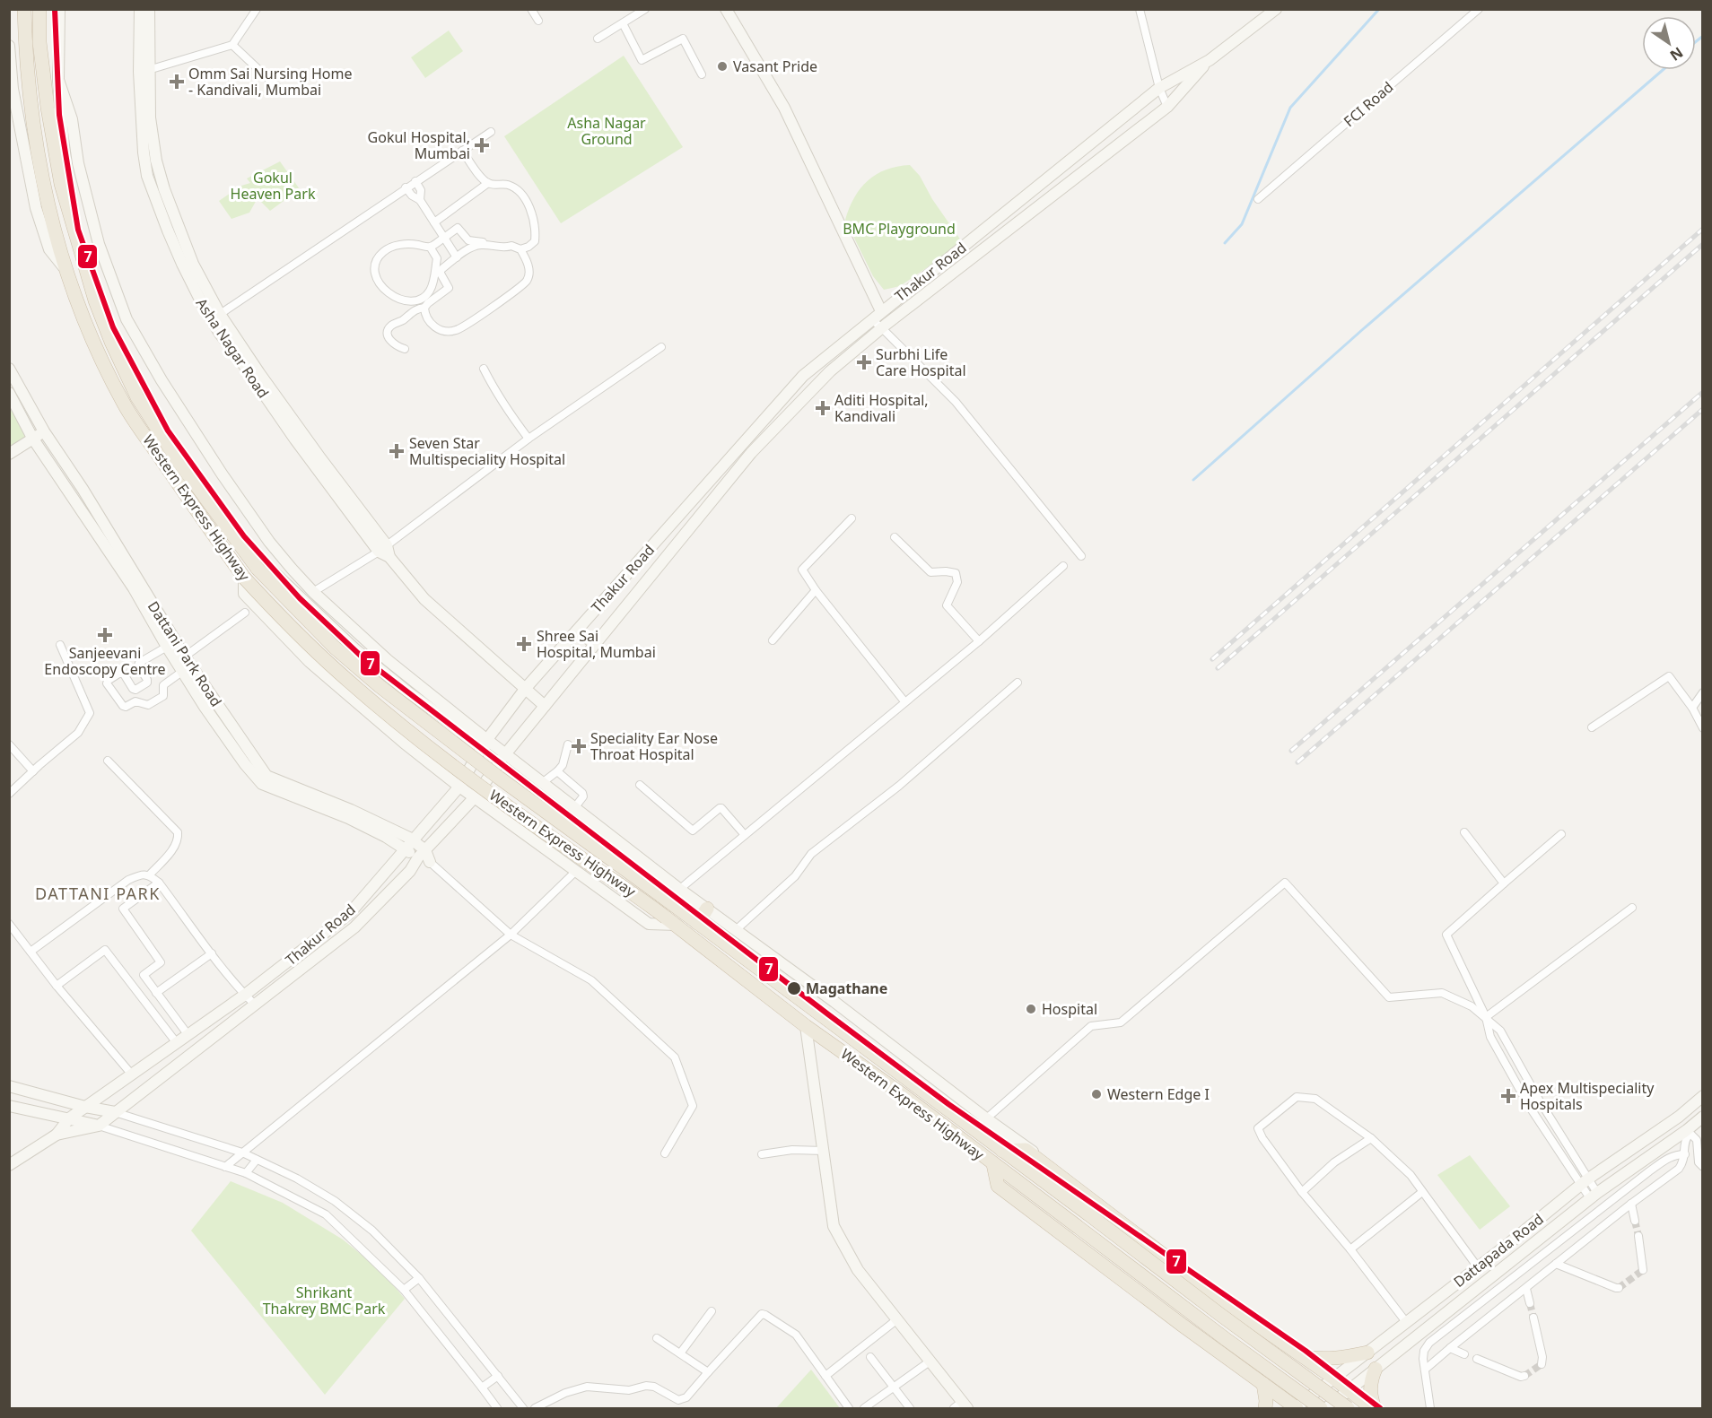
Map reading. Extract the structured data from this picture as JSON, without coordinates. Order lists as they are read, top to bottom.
{
  "streets": {
    "highway": ["Western Express Highway"],
    "street": [
      "FCI Road",
      "Thakur Road",
      "Asha Nagar Road",
      "Dattani Park Road",
      "Dattapada Road"
    ]
  },
  "crossings": [
    ["Thakur Road", "Asha Nagar Road"],
    ["Thakur Road", "Dattani Park Road"]
  ],
  "districts": ["DATTANI PARK"],
  "parks": [
    "Asha Nagar Ground",
    "Gokul Heaven Park",
    "BMC Playground",
    "Shrikant Thakrey BMC Park"
  ],
  "places": {
    "other": [
      "Vasant Pride",
      "Magathane",
      "Hospital",
      "Western Edge I"
    ],
    "health": [
      "Omm Sai Nursing Home - Kandivali, Mumbai",
      "Gokul Hospital, Mumbai",
      "Surbhi Life Care Hospital",
      "Aditi Hospital, Kandivali",
      "Seven Star Multispeciality Hospital",
      "Sanjeevani Endoscopy Centre",
      "Shree Sai Hospital, Mumbai",
      "Speciality Ear Nose Throat Hospital",
      "Apex Multispeciality Hospitals"
    ]
  },
  "lines": ["transit line 7"],
  "north": "bottom right"
}
